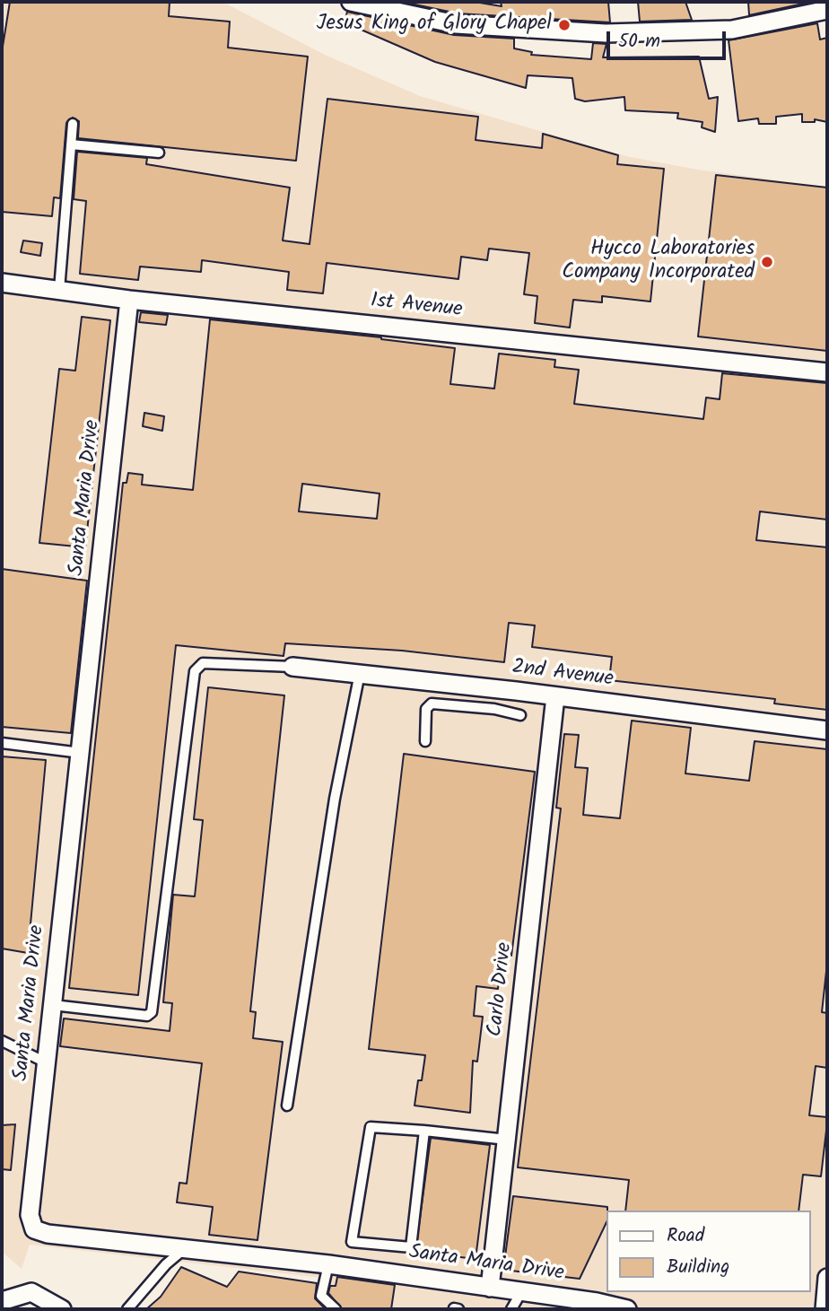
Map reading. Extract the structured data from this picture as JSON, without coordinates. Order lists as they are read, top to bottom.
{
  "streets": {
    "street": [
      "1st Avenue",
      "Santa Maria Drive",
      "2nd Avenue",
      "Carlo Drive"
    ]
  },
  "crossings": [
    ["1st Avenue", "Santa Maria Drive"],
    ["Santa Maria Drive", "Carlo Drive"],
    ["2nd Avenue", "Carlo Drive"]
  ],
  "places": ["Jesus King of Glory Chapel", "Hycco Laboratories Company Incorporated"],
  "legend": ["Road", "Building"],
  "scale_bar": "50 m"
}
